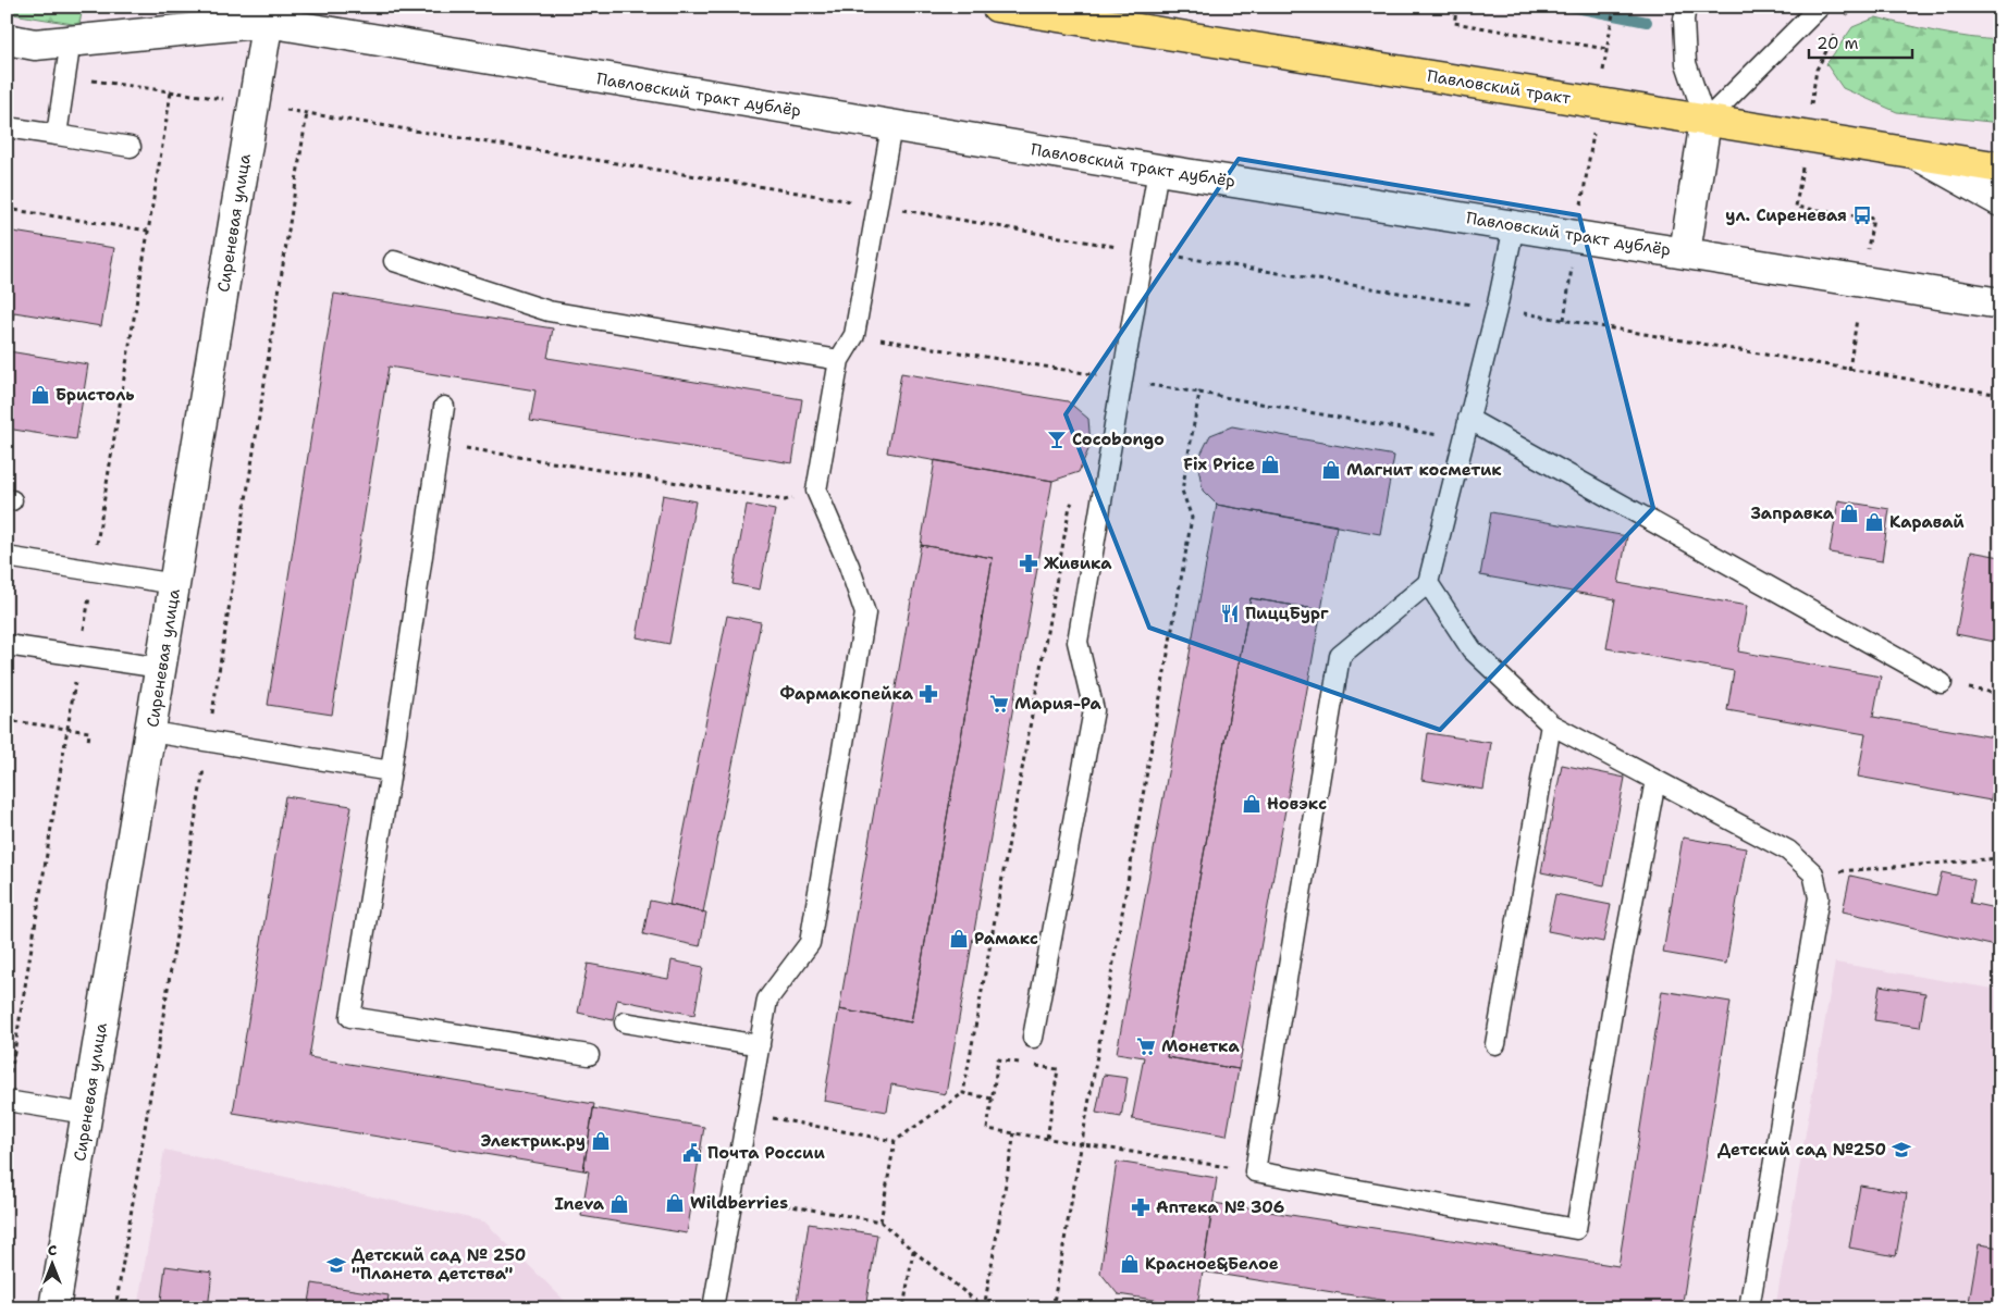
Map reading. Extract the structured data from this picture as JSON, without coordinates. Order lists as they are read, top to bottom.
{
  "streets": {
    "main road": ["Павловский тракт"],
    "street": ["Павловский тракт дублёр", "Сиреневая улица"]
  },
  "crossings": [
    ["Павловский тракт дублёр", "Сиреневая улица"]
  ],
  "places": {
    "bus stop": ["ул. Сиреневая"],
    "shop": [
      "Бристоль",
      "Fix Price",
      "Магнит косметик",
      "Заправка",
      "Каравай",
      "Новэкс",
      "Рамакс",
      "Электрик.ру",
      "Wildberries",
      "Ineva",
      "Красное&Белое"
    ],
    "bar": ["Cocobongo"],
    "pharmacy": ["Живика", "Фармакопейка", "Аптека № 306"],
    "restaurant": ["ПиццБург"],
    "supermarket": ["Мария-Ра", "Монетка"],
    "school or university": ["Детский сад №250", "Детский сад № 250 \"Планета детства\""],
    "public building": ["Почта России"]
  },
  "scale_bar": "20 m",
  "north": "top"
}
